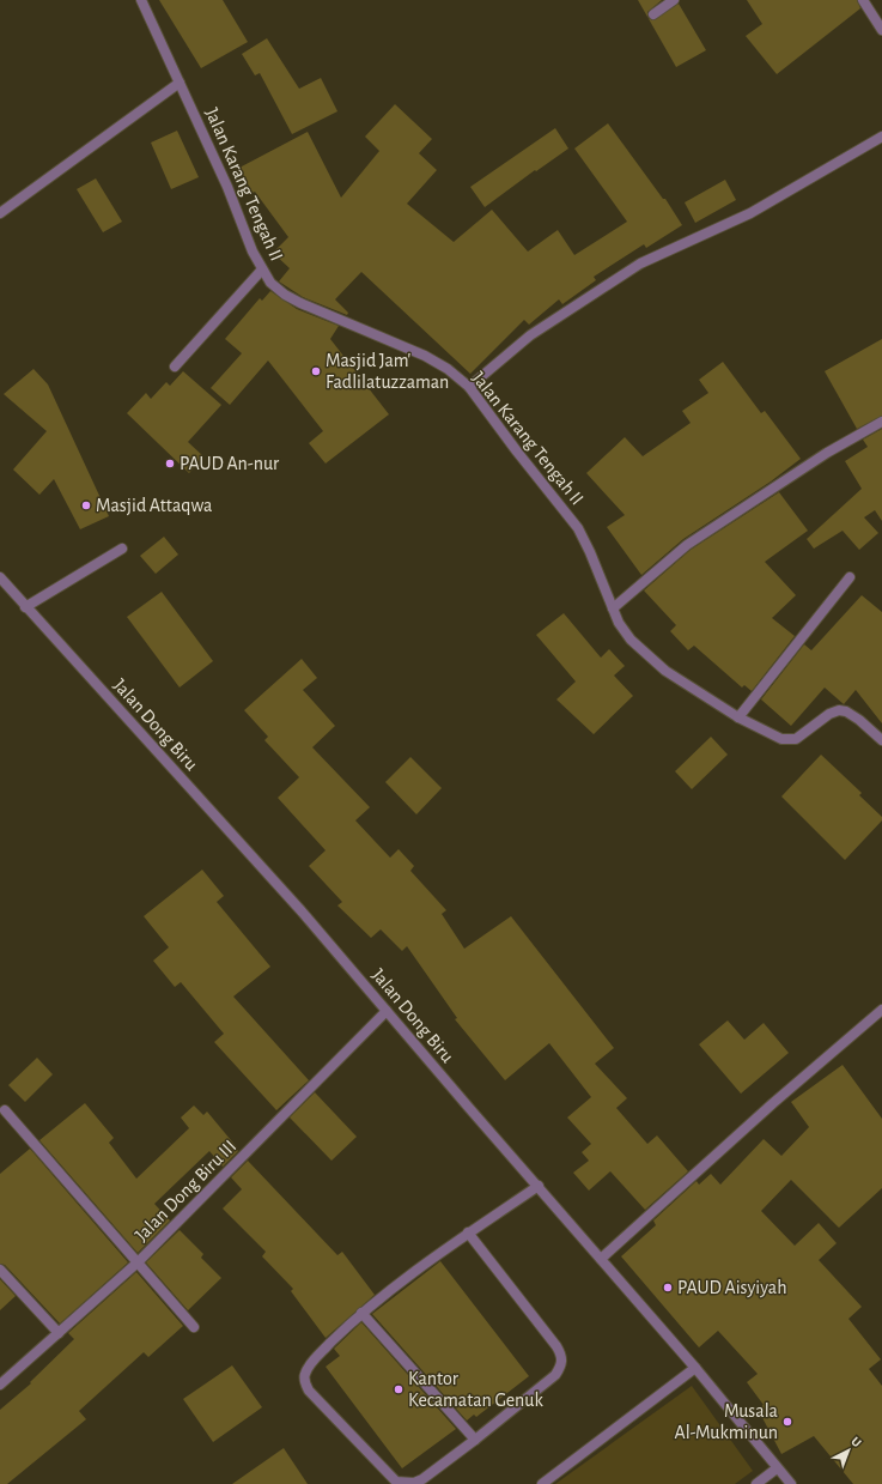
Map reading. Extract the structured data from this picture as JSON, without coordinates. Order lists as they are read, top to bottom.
{
  "streets": {
    "street": ["Jalan Karang Tengah II", "Jalan Dong Biru", "Jalan Dong Biru III"]
  },
  "crossings": [
    ["Jalan Dong Biru", "Jalan Dong Biru III"]
  ],
  "places": [
    "Masjid Jam' Fadlilatuzzaman",
    "PAUD An-nur",
    "Masjid Attaqwa",
    "PAUD Aisyiyah",
    "Kantor Kecamatan Genuk",
    "Musala Al-Mukminun"
  ],
  "north": "top right"
}
